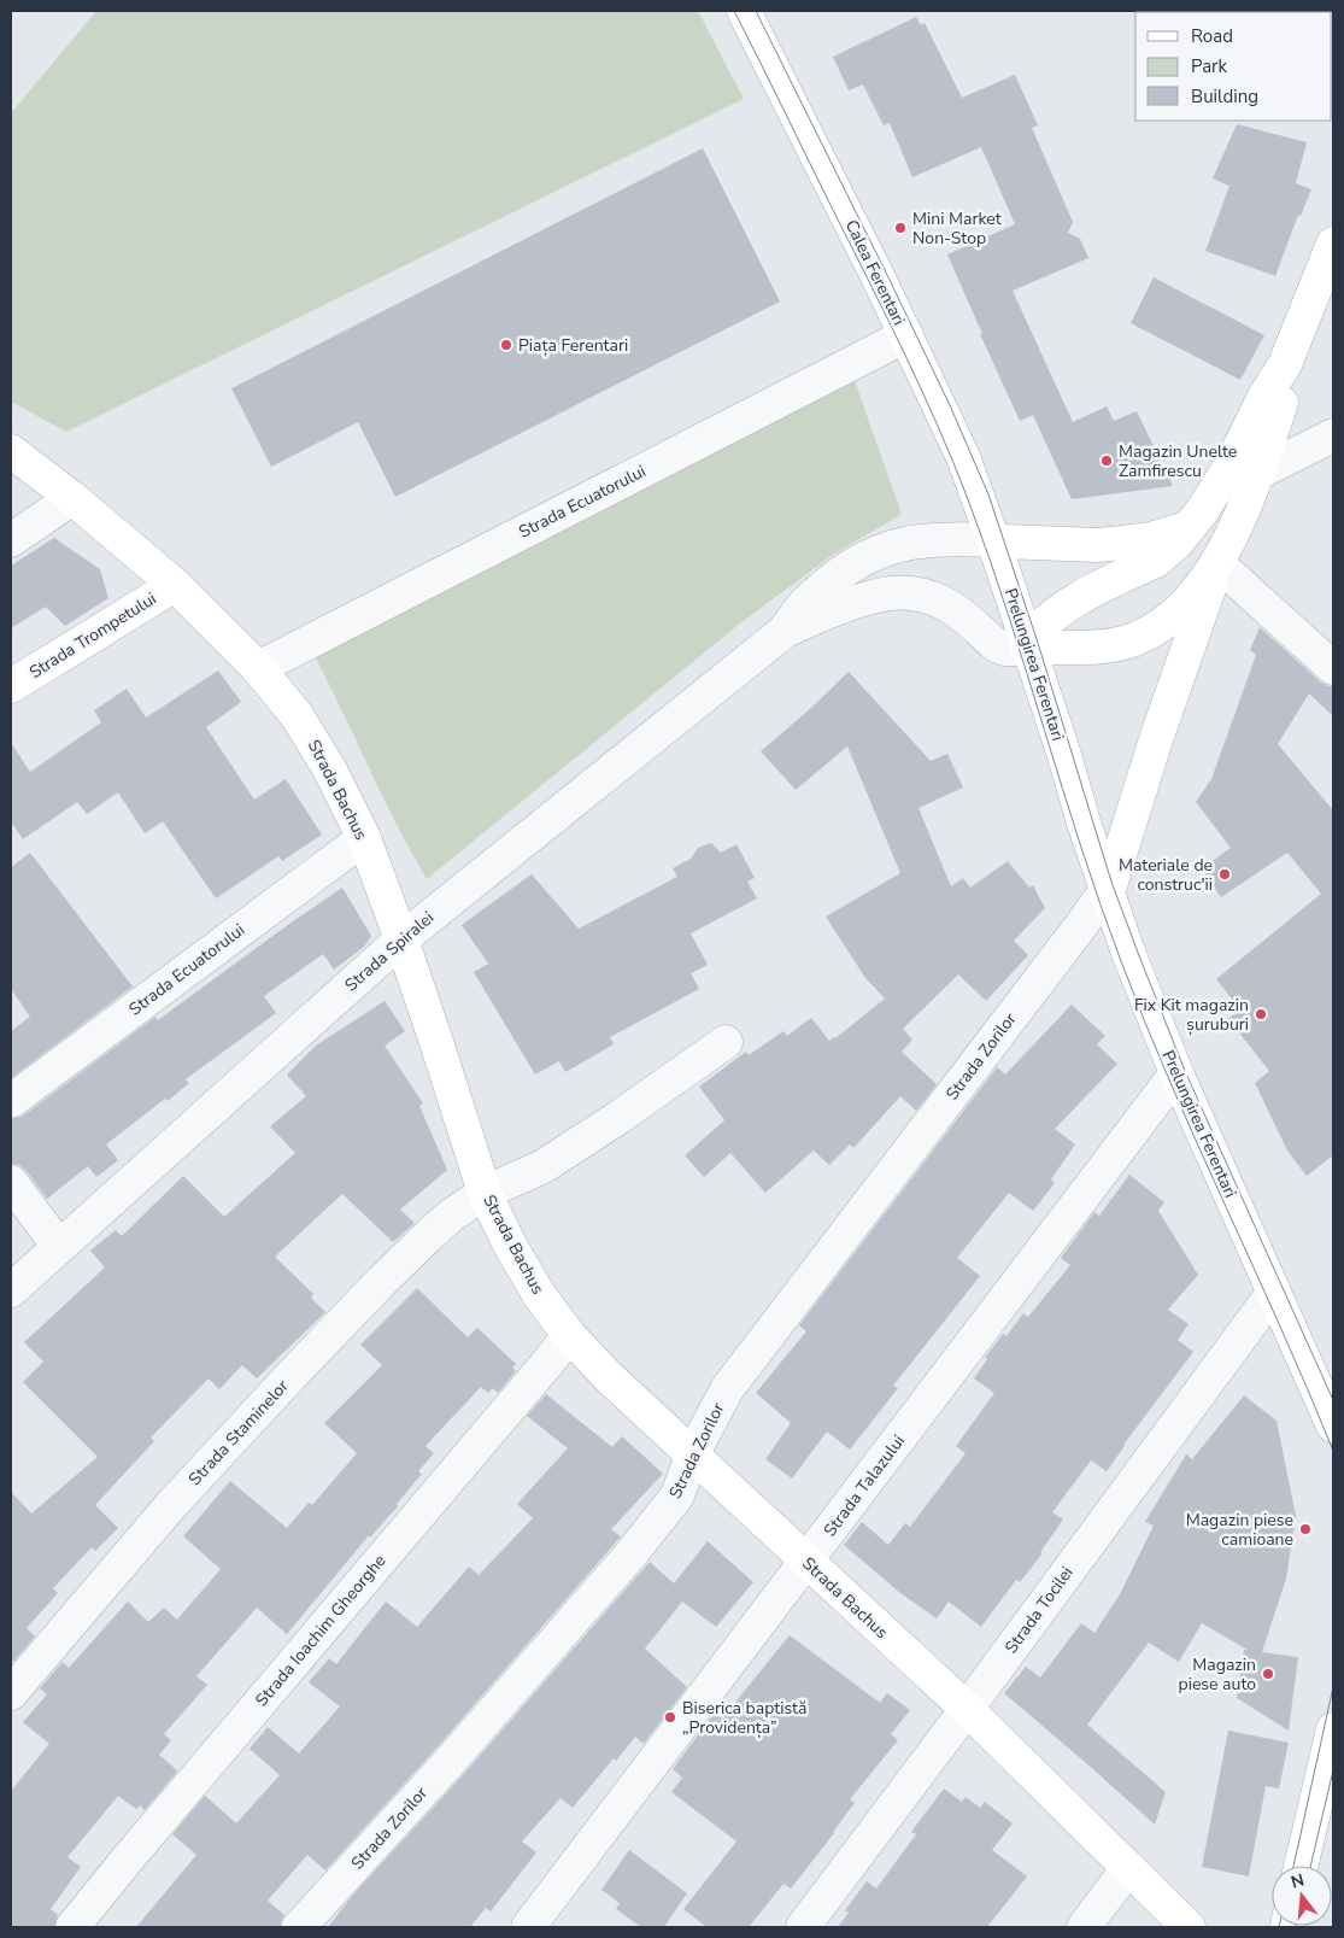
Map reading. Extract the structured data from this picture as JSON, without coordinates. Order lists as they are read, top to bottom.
{
  "streets": {
    "main road": [
      "Calea Ferentari",
      "Strada Trompetului",
      "Prelungirea Ferentari",
      "Strada Bachus"
    ],
    "street": [
      "Strada Ecuatorului",
      "Strada Spiralei",
      "Strada Zorilor",
      "Strada Staminelor",
      "Strada Talazului",
      "Strada Tocilei",
      "Strada Ioachim Gheorghe"
    ]
  },
  "crossings": [
    ["Calea Ferentari", "Strada Ecuatorului"],
    ["Calea Ferentari", "Prelungirea Ferentari"],
    ["Calea Ferentari", "Strada Spiralei"],
    ["Strada Ecuatorului", "Strada Bachus"],
    ["Strada Trompetului", "Strada Bachus"],
    ["Prelungirea Ferentari", "Strada Spiralei"],
    ["Prelungirea Ferentari", "Strada Zorilor"],
    ["Prelungirea Ferentari", "Strada Talazului"],
    ["Prelungirea Ferentari", "Strada Tocilei"],
    ["Strada Bachus", "Strada Spiralei"],
    ["Strada Bachus", "Strada Zorilor"],
    ["Strada Bachus", "Strada Staminelor"],
    ["Strada Bachus", "Strada Talazului"],
    ["Strada Bachus", "Strada Tocilei"],
    ["Strada Bachus", "Strada Ioachim Gheorghe"]
  ],
  "places": [
    "Mini Market Non-Stop",
    "Piața Ferentari",
    "Magazin Unelte Zamfirescu",
    "Materiale de construc'ii",
    "Fix Kit magazin șuruburi",
    "Magazin piese camioane",
    "Magazin piese auto",
    "Biserica baptistă „Providența”"
  ],
  "legend": ["Road", "Park", "Building"],
  "north": "top"
}
